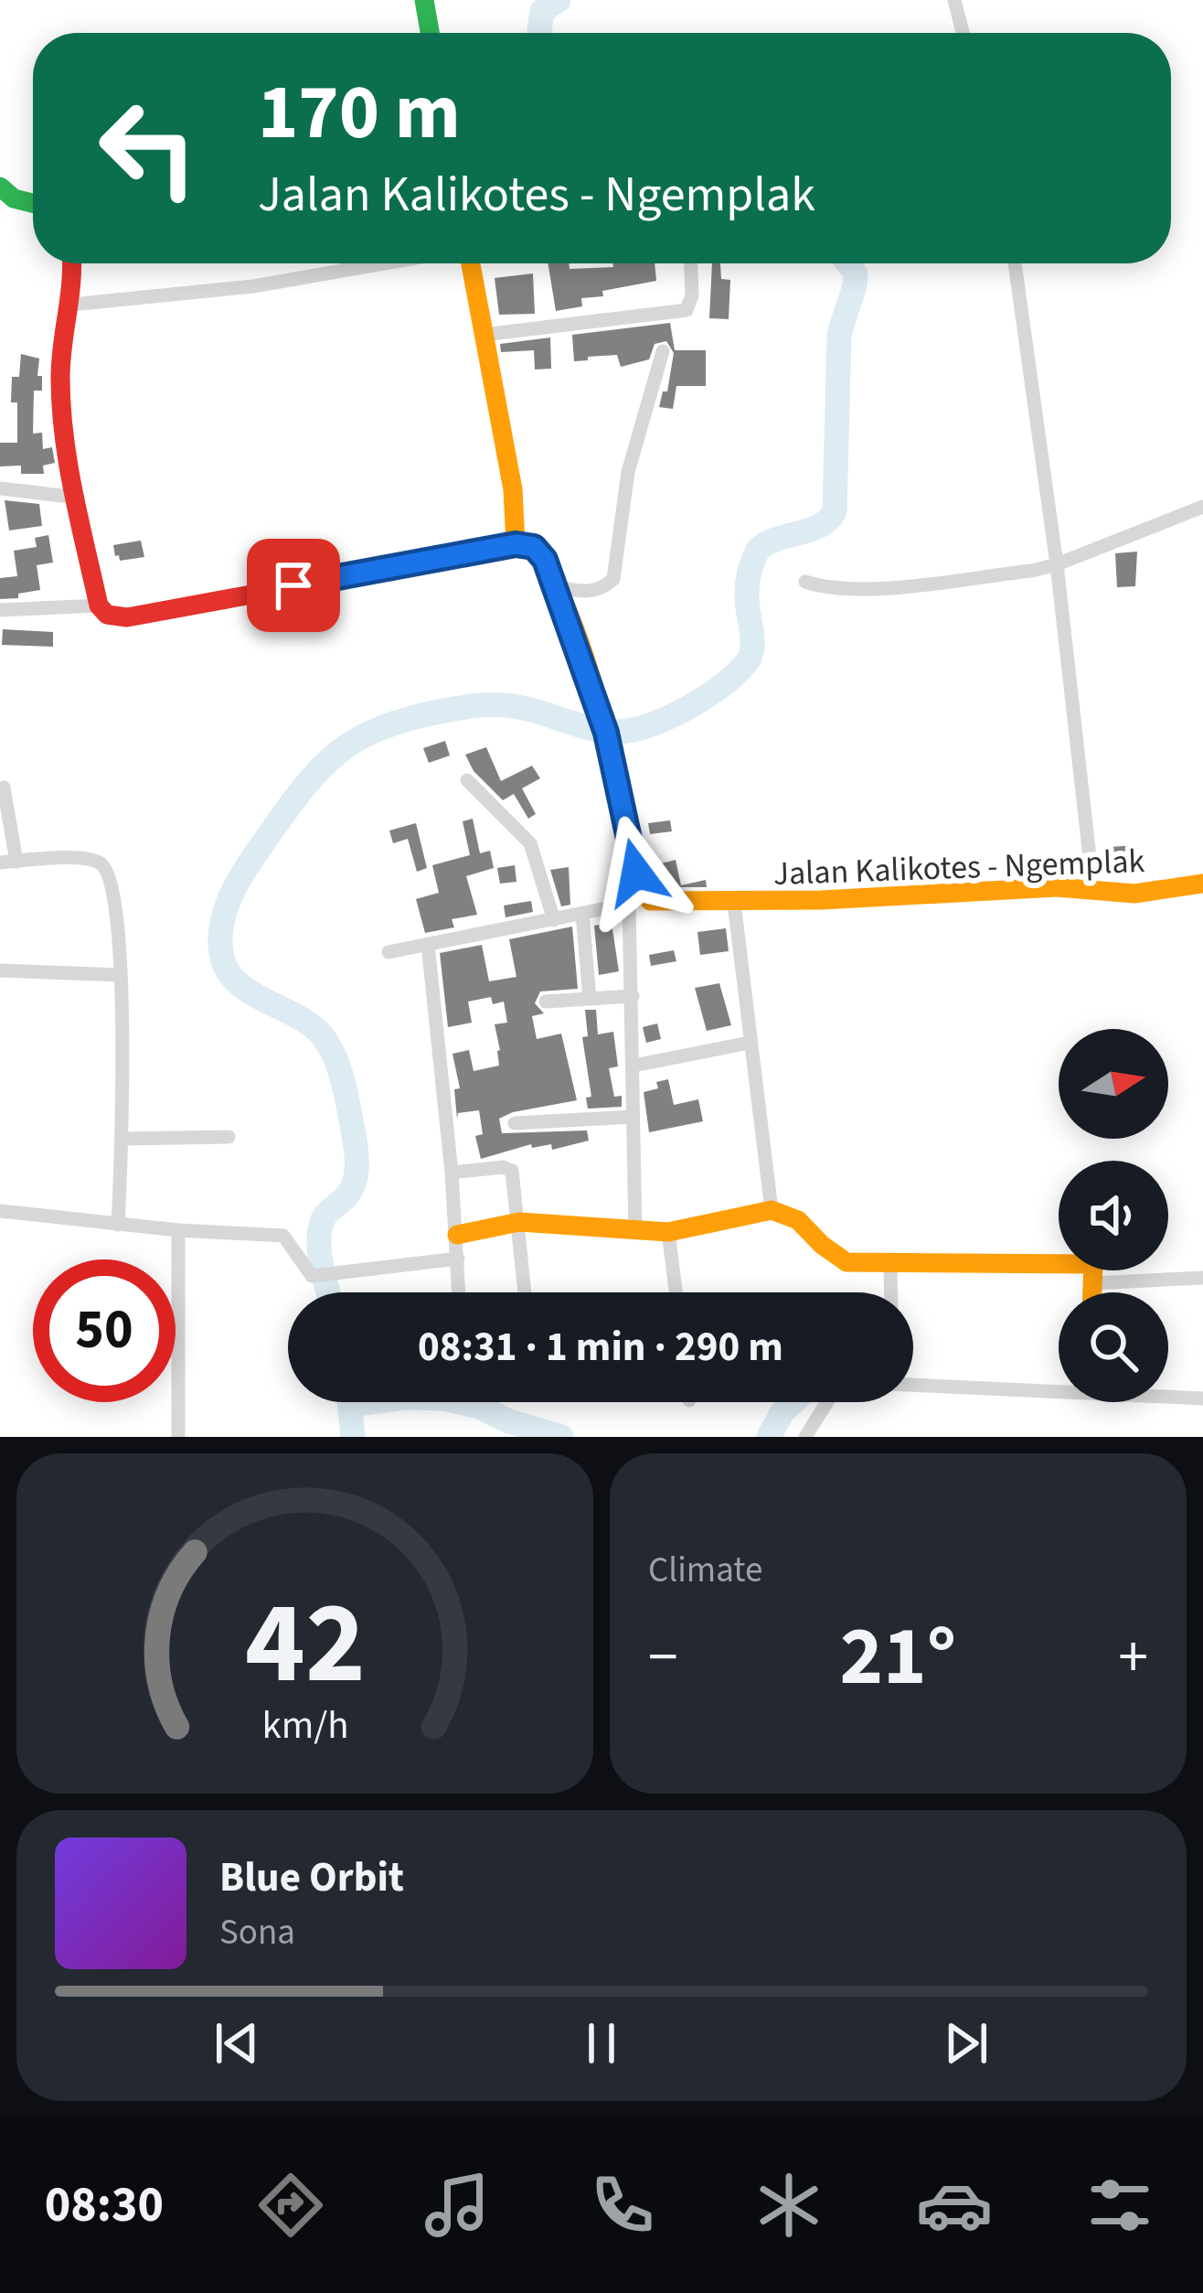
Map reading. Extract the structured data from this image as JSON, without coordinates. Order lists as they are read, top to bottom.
{
  "streets": {
    "street": ["Jalan Kalikotes - Ngemplak"]
  },
  "north": "right",
  "page": {
    "turn": ["170 m", "Jalan Kalikotes - Ngemplak"],
    "limit": "50",
    "trip": "08:31 · 1 min · 290 m",
    "tile": "Climate",
    "heat": ["−", "21°", "+"],
    "song": ["Blue Orbit", "Sona"],
    "tabs": "08:30",
    "gauge": ["42", "km/h"]
  }
}
